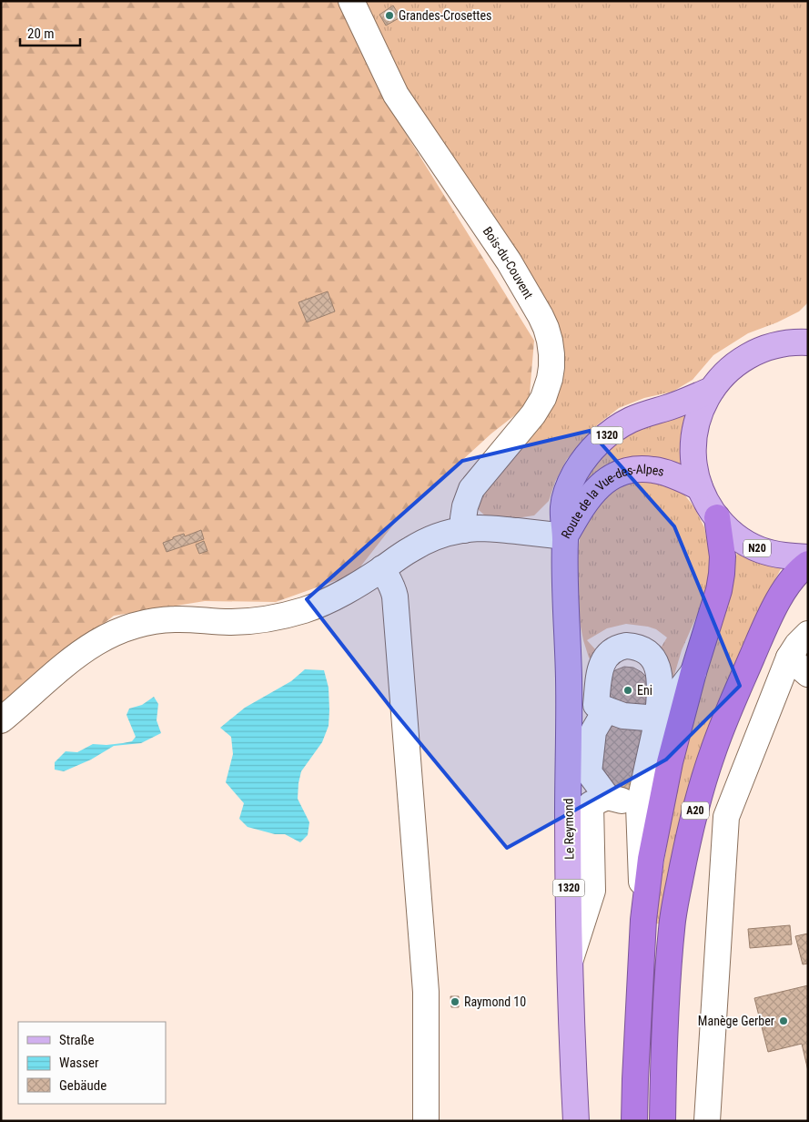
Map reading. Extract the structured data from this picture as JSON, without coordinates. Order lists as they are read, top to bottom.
{
  "streets": {
    "highway": ["A20"],
    "main road": [
      "1320",
      "Route de la Vue-des-Alpes",
      "N20",
      "Le Reymond"
    ],
    "street": ["Bois-du-Couvent"]
  },
  "crossings": [
    ["Route de la Vue-des-Alpes", "N20"],
    ["Route de la Vue-des-Alpes", "Le Reymond"]
  ],
  "places": [
    "Grandes-Crosettes",
    "Eni",
    "Raymond 10",
    "Manège Gerber"
  ],
  "legend": ["Straße", "Wasser", "Gebäude"],
  "scale_bar": "20 m"
}
